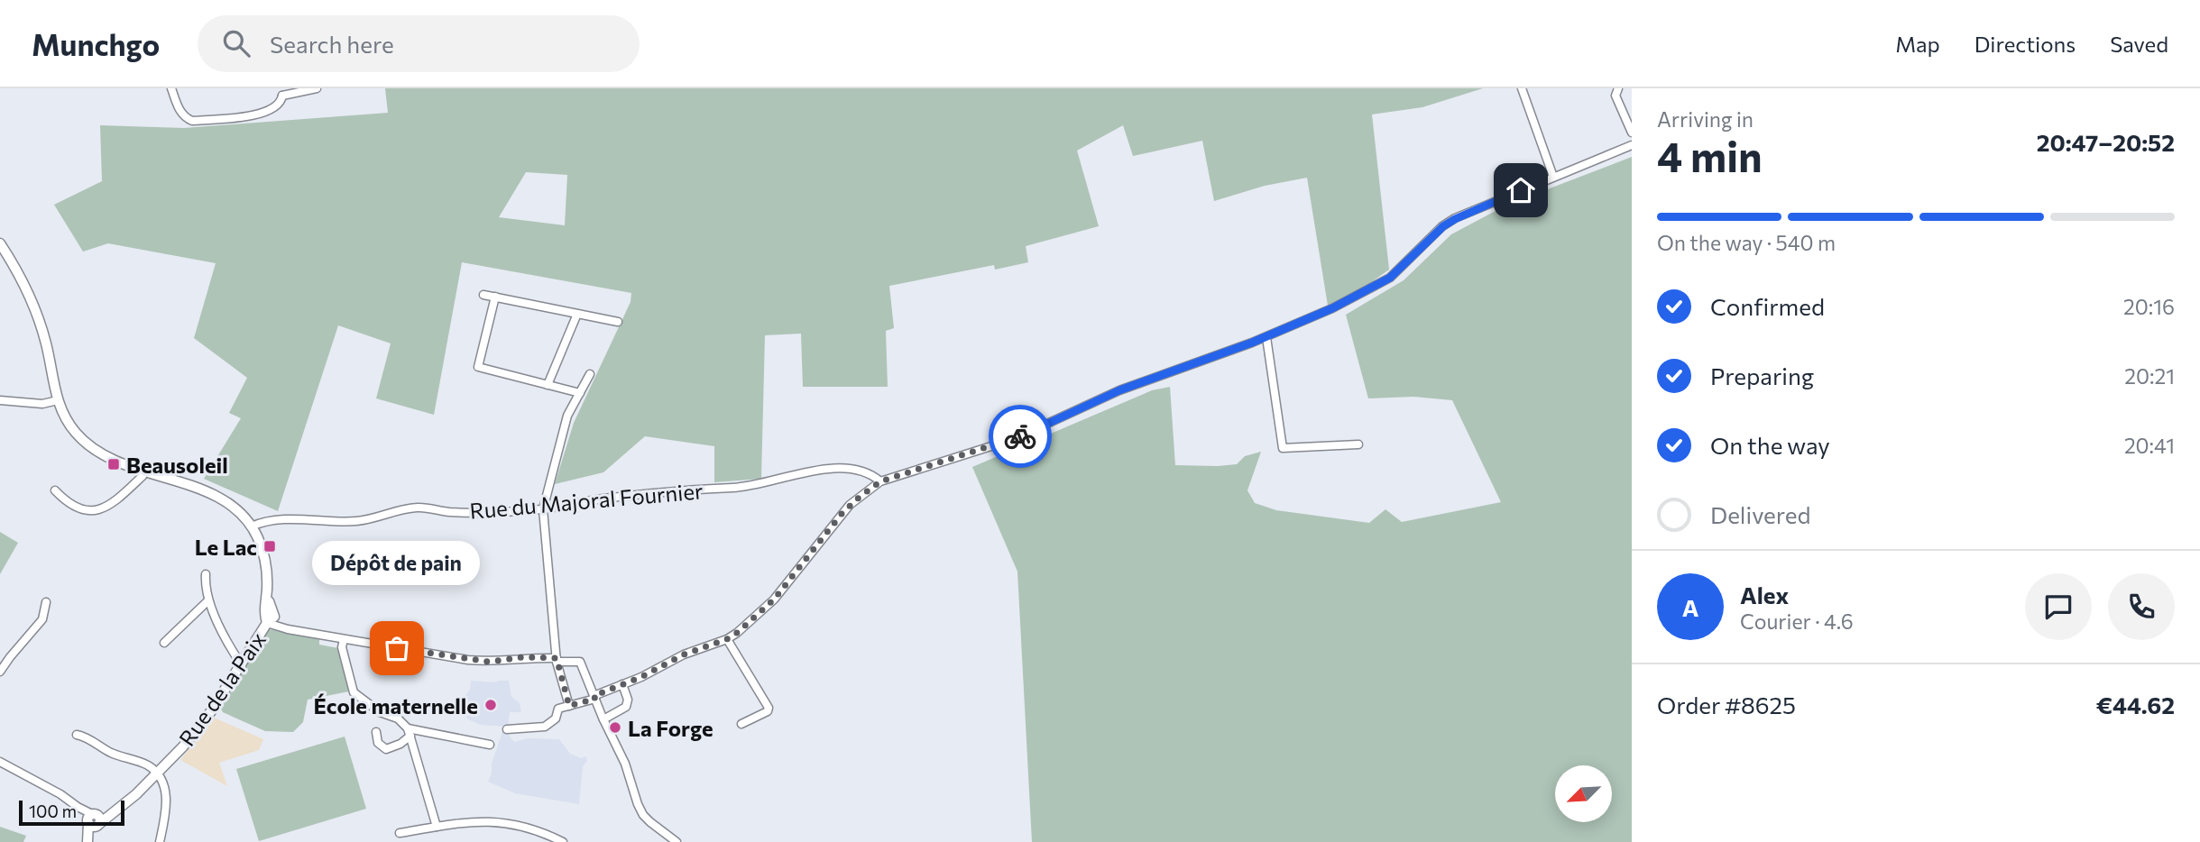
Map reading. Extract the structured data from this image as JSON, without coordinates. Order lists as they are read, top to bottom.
{
  "streets": {
    "main road": ["Rue de la Paix"],
    "street": ["Rue du Majoral Fournier"]
  },
  "places": {
    "transit": ["Beausoleil", "Le Lac"],
    "other": ["Dépôt de pain", "École maternelle", "La Forge"]
  },
  "scale_bar": "100 m",
  "north": "bottom left",
  "page": {
    "header": "Munchgo",
    "search": "Search here",
    "nav": ["Map", "Directions", "Saved"],
    "heading": ["4 min", "Arriving in", "20:47–20:52"],
    "panel": [
      "Alex",
      "Courier · 4.6",
      "Order #8625",
      "€44.62"
    ],
    "bar": "On the way · 540 m",
    "list": [
      ["Confirmed", "20:16"],
      ["Preparing", "20:21"],
      ["On the way", "20:41"],
      "Delivered"
    ],
    "bubble": "Dépôt de pain",
    "round": "A",
    "scale": "100 m"
  }
}
